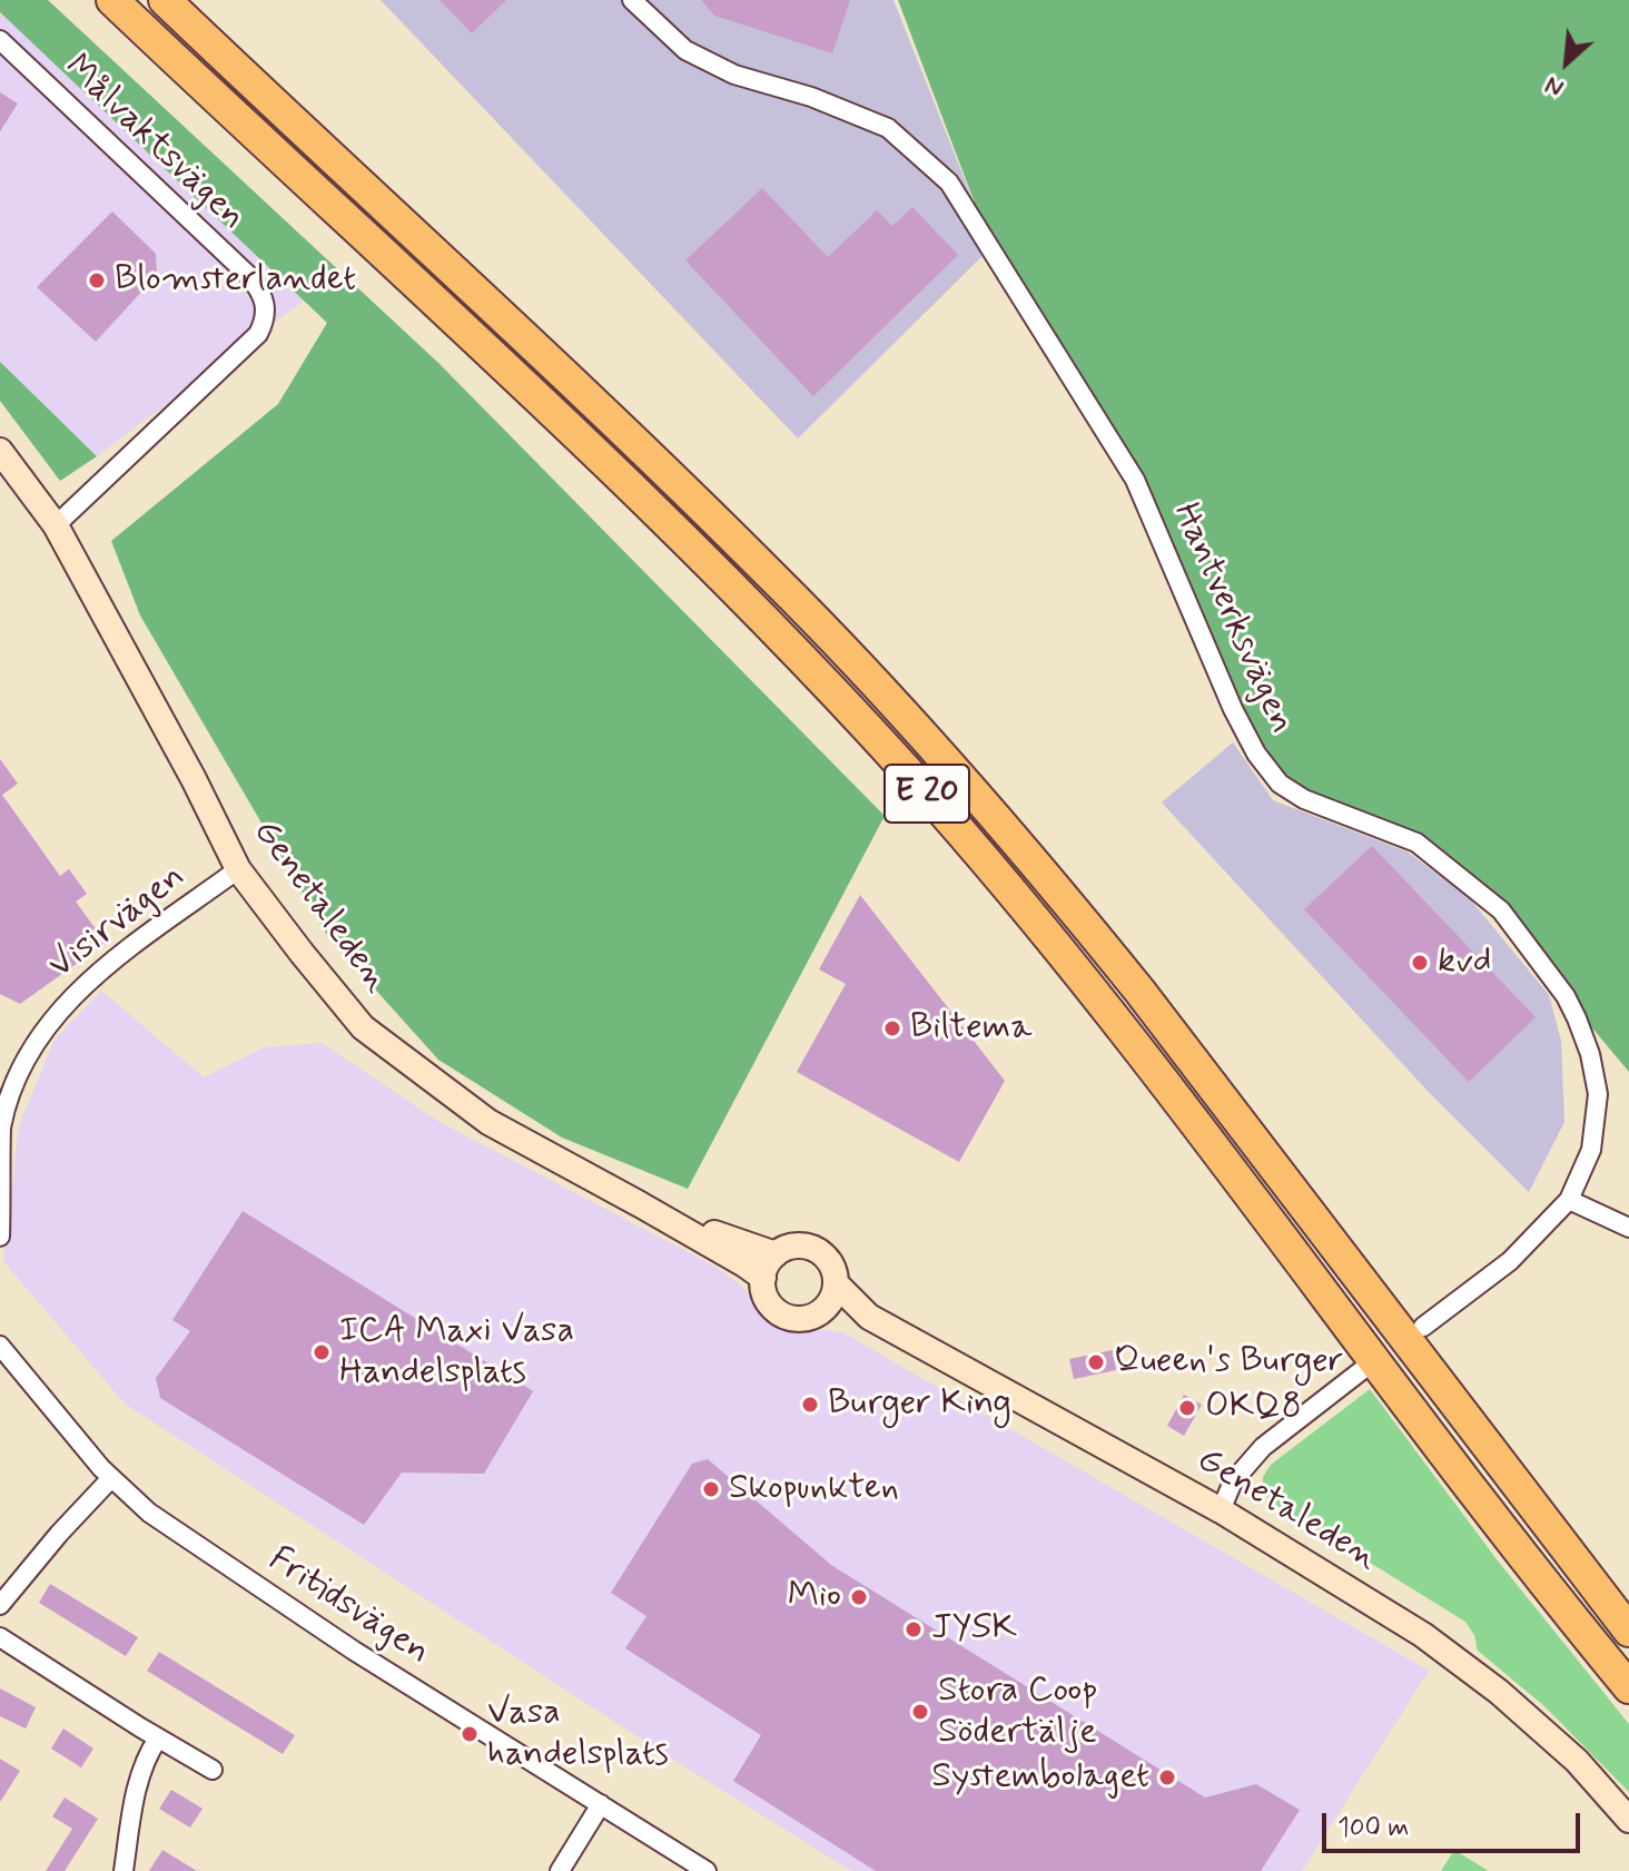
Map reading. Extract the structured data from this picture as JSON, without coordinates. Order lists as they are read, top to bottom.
{
  "streets": {
    "highway": ["E 20"],
    "main road": ["Genetaleden"],
    "street": [
      "Målvaktsvägen",
      "Hantverksvägen",
      "Visirvägen",
      "Fritidsvägen"
    ]
  },
  "crossings": [
    ["Målvaktsvägen", "Genetaleden"],
    ["Genetaleden", "Visirvägen"]
  ],
  "places": [
    "Blomsterlandet",
    "kvd",
    "Biltema",
    "ICA Maxi Vasa Handelsplats",
    "Queen's Burger",
    "Burger King",
    "OKQ8",
    "Skopunkten",
    "Mio",
    "JYSK",
    "Stora Coop Södertälje",
    "Vasa handelsplats",
    "Systembolaget"
  ],
  "scale_bar": "100 m",
  "north": "bottom left"
}
